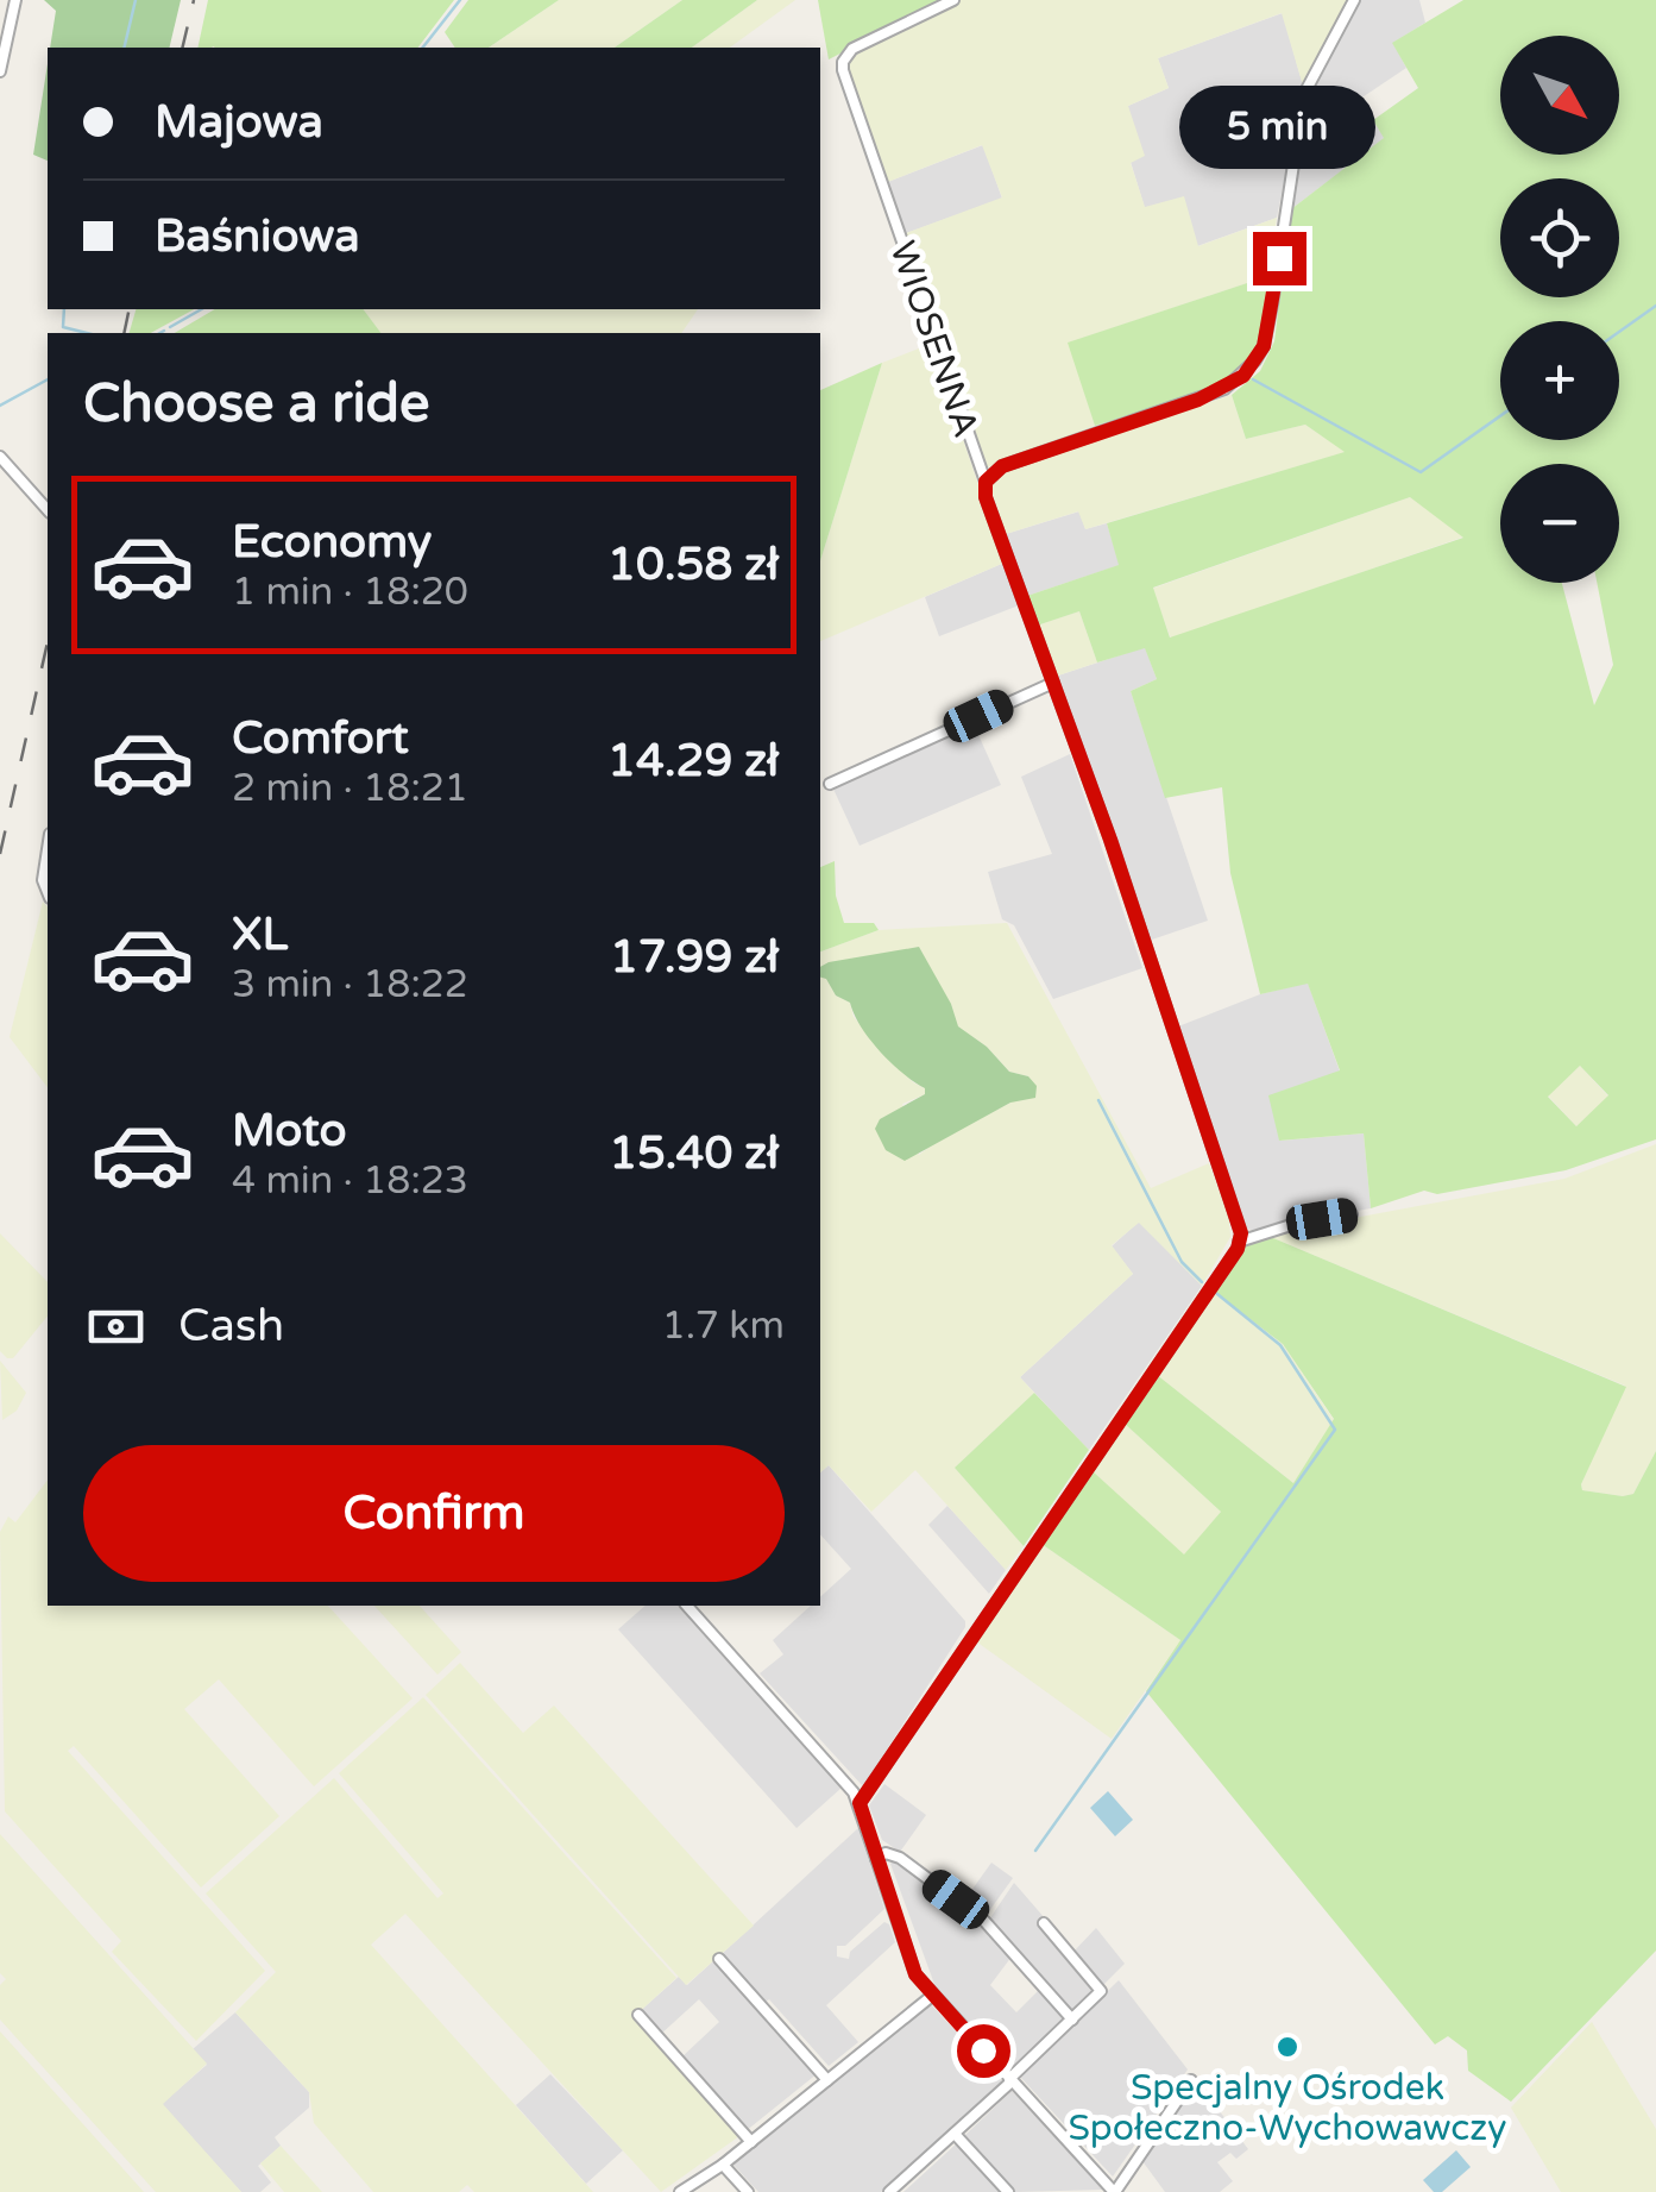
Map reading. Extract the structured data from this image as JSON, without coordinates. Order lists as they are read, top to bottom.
{
  "streets": {
    "street": ["WIOSENNA"]
  },
  "places": ["Specjalny Ośrodek Społeczno-Wychowawczy"],
  "north": "bottom right",
  "page": {
    "map_buttons": ["+", "−"],
    "banner": ["Majowa", "Baśniowa"],
    "bubble": "5 min",
    "heading": "Choose a ride",
    "list": [
      {
        "name": "Economy",
        "note": "1 min · 18:20",
        "value": "10.58 zł"
      },
      {
        "name": "Comfort",
        "note": "2 min · 18:21",
        "value": "14.29 zł"
      },
      {
        "name": "XL",
        "note": "3 min · 18:22",
        "value": "17.99 zł"
      },
      {
        "name": "Moto",
        "note": "4 min · 18:23",
        "value": "15.40 zł"
      }
    ],
    "pay": ["Cash", "1.7 km"],
    "buttons": "Confirm"
  }
}
